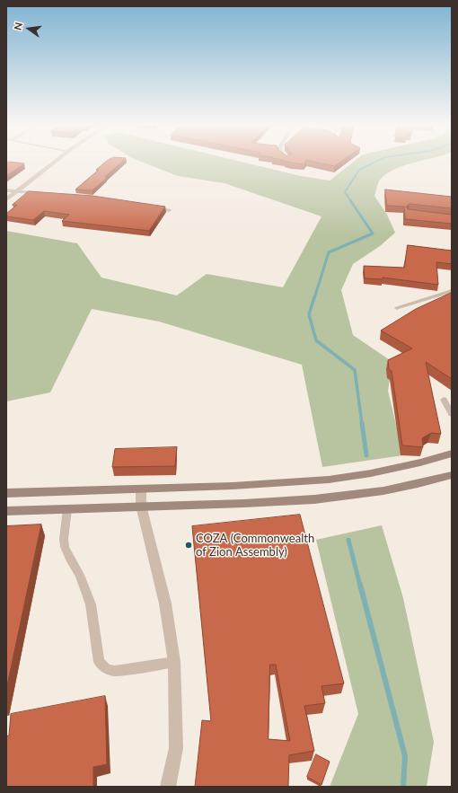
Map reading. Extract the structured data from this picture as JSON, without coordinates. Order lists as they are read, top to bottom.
{
  "places": ["COZA (Commonwealth of Zion Assembly)"],
  "north": "left"
}
